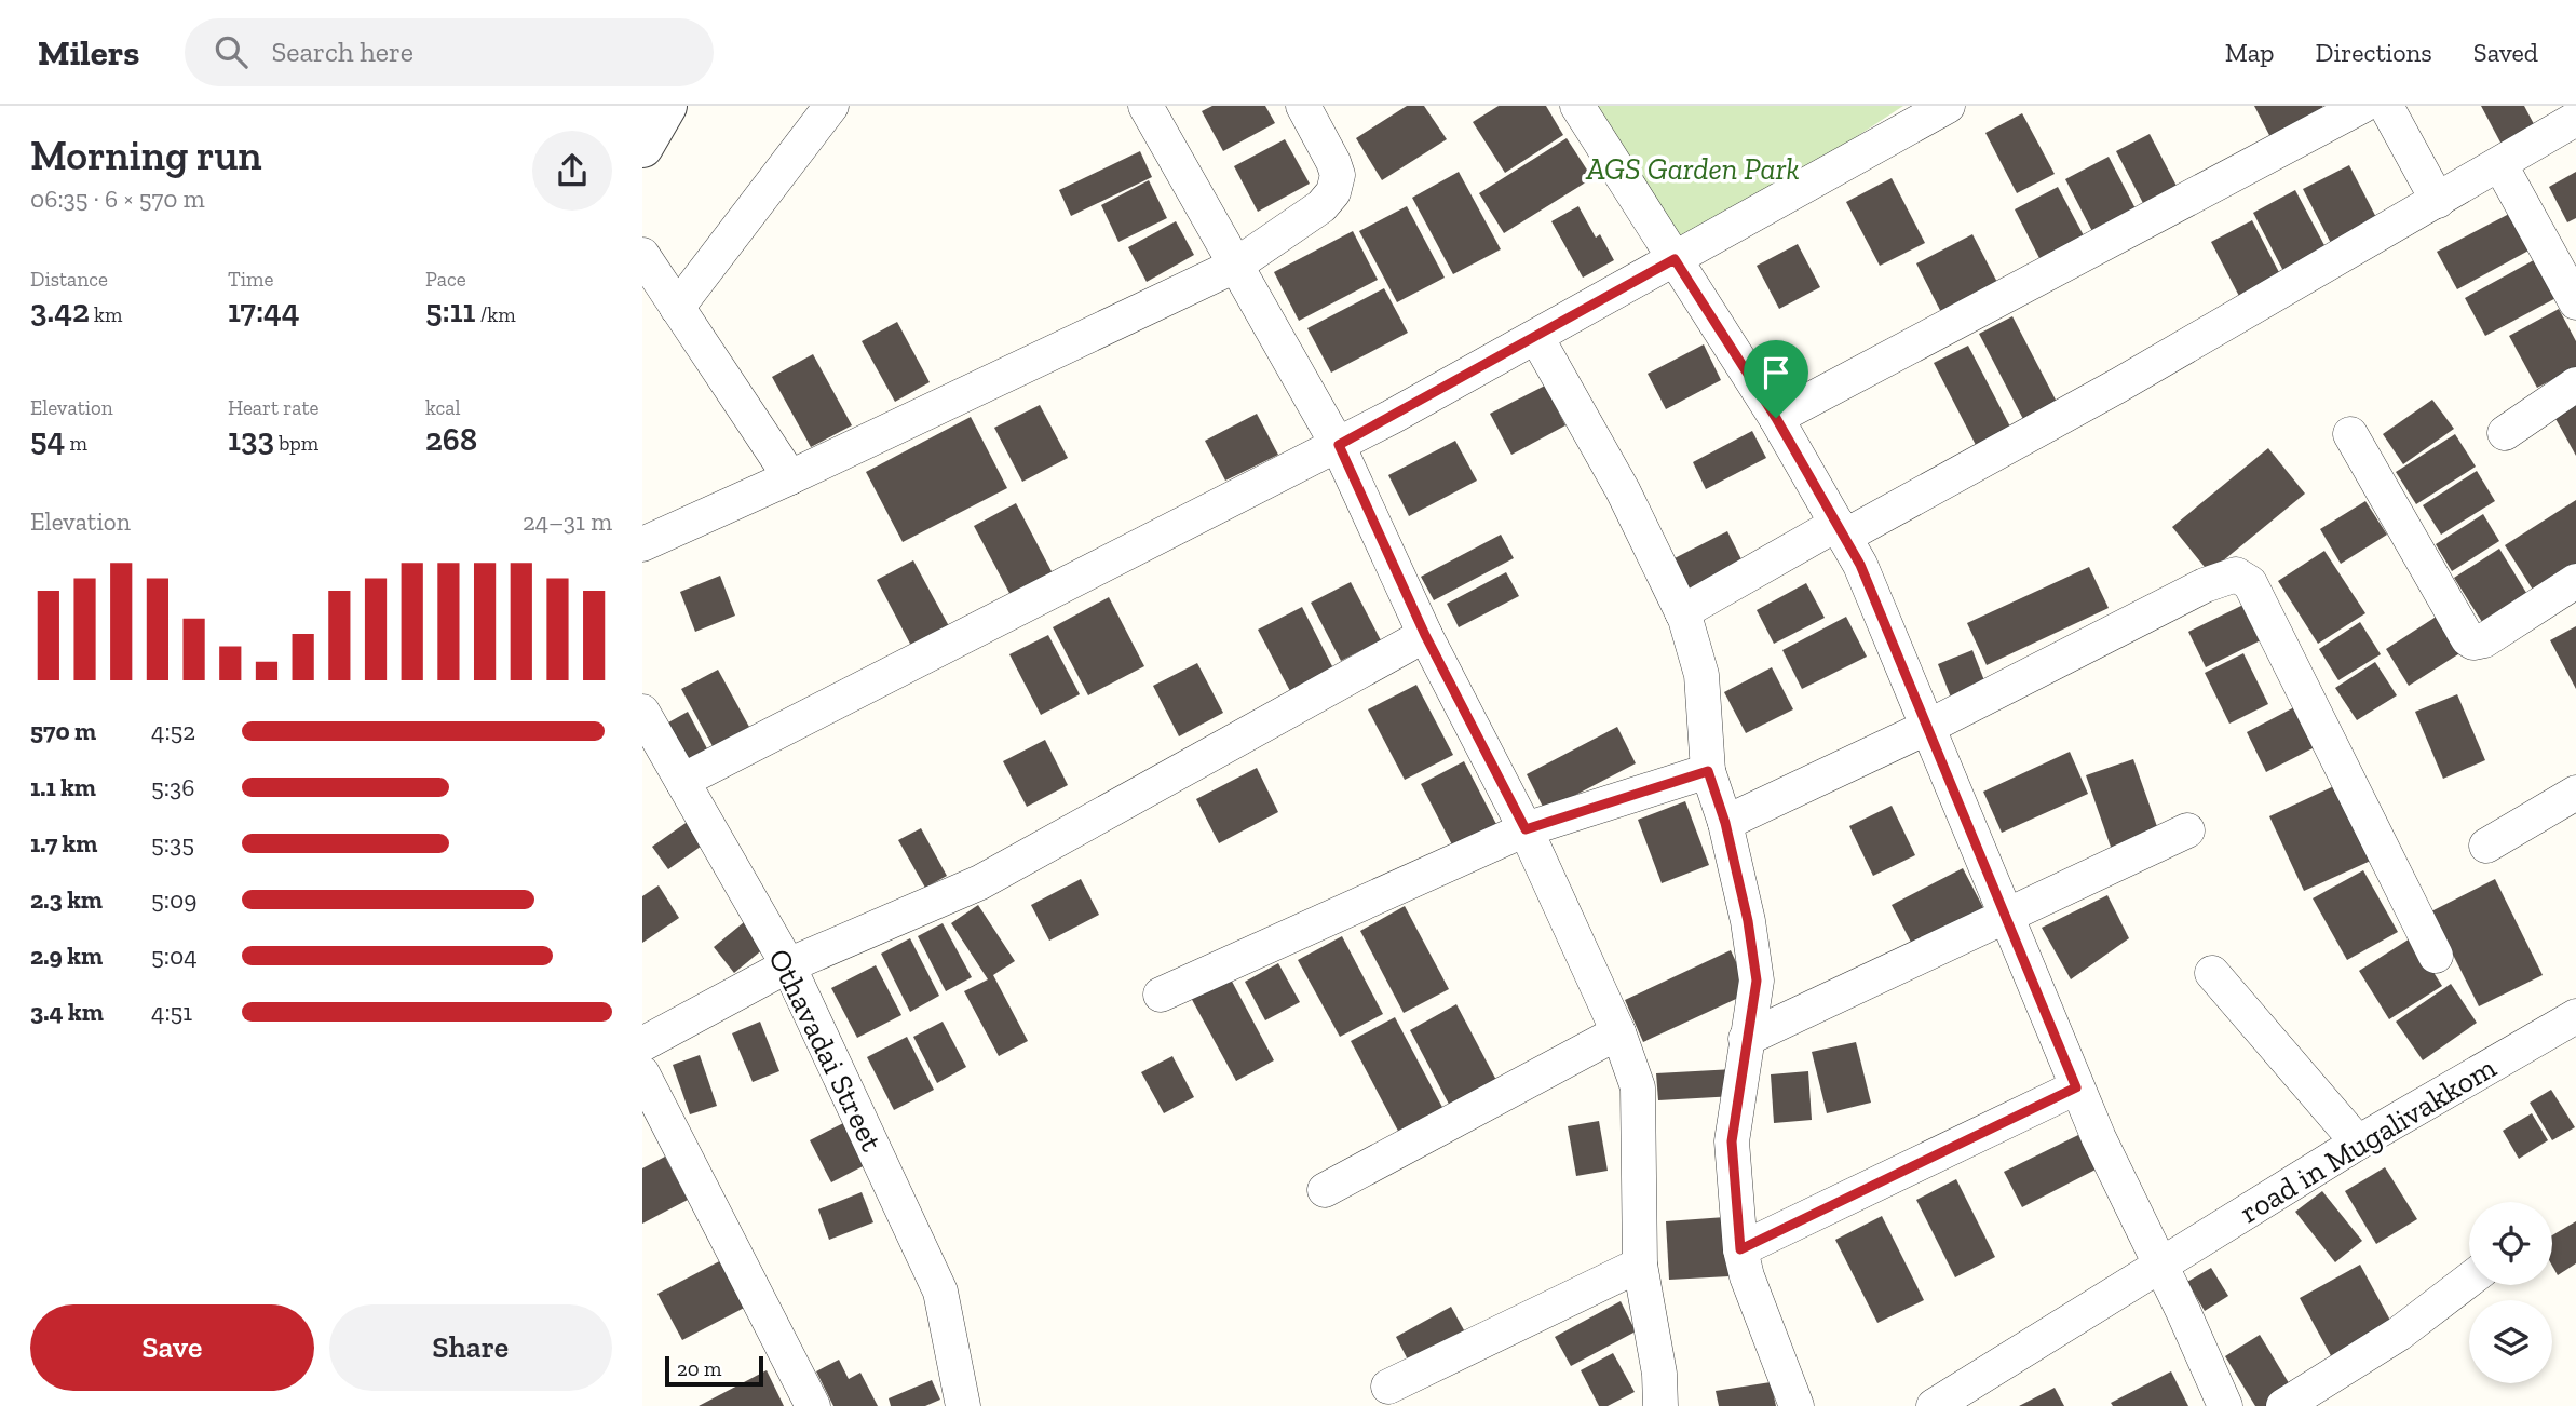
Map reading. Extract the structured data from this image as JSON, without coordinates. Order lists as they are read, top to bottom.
{
  "streets": {
    "street": ["Othavadai Street", "road in Mugalivakkom"]
  },
  "parks": ["AGS Garden Park"],
  "scale_bar": "20 m",
  "page": {
    "header": "Milers",
    "search": "Search here",
    "nav": ["Map", "Directions", "Saved"],
    "heading": ["Morning run", "06:35 · 6 × 570 m"],
    "stats": [
      ["Distance", "3.42 km"],
      ["Time", "17:44"],
      ["Pace", "5:11 /km"],
      ["Elevation", "54 m"],
      ["Heart rate", "133 bpm"],
      ["kcal", "268"]
    ],
    "chart": ["Elevation", "24–31 m"],
    "list": [
      {
        "name": "570 m",
        "note": "4:52"
      },
      {
        "name": "1.1 km",
        "note": "5:36"
      },
      {
        "name": "1.7 km",
        "note": "5:35"
      },
      {
        "name": "2.3 km",
        "note": "5:09"
      },
      {
        "name": "2.9 km",
        "note": "5:04"
      },
      {
        "name": "3.4 km",
        "note": "4:51"
      }
    ],
    "buttons": ["Save", "Share"],
    "scale": "20 m"
  }
}
